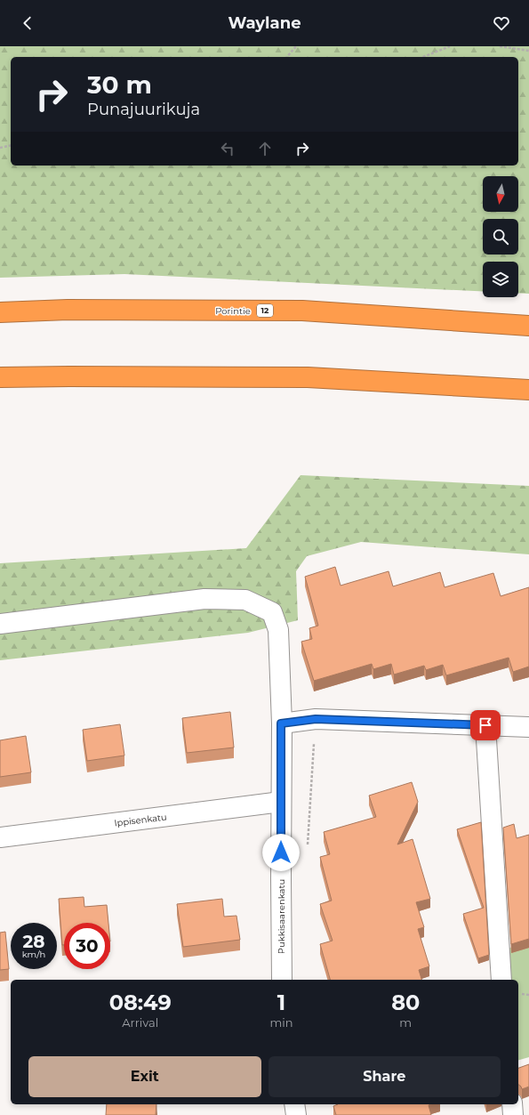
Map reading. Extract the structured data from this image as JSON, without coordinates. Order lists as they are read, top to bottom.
{
  "streets": {
    "highway": ["Porintie", "12"],
    "street": ["Ippisenkatu", "Pukkisaarenkatu"]
  },
  "crossings": [
    ["Ippisenkatu", "Pukkisaarenkatu"]
  ],
  "north": "bottom",
  "page": {
    "header": "Waylane",
    "turn": ["30 m", "Punajuurikuja"],
    "speed": "28 km/h",
    "limit": "30",
    "eta": [
      "08:49",
      "Arrival",
      "1",
      "min",
      "80",
      "m"
    ],
    "buttons": ["Exit", "Share"]
  }
}
